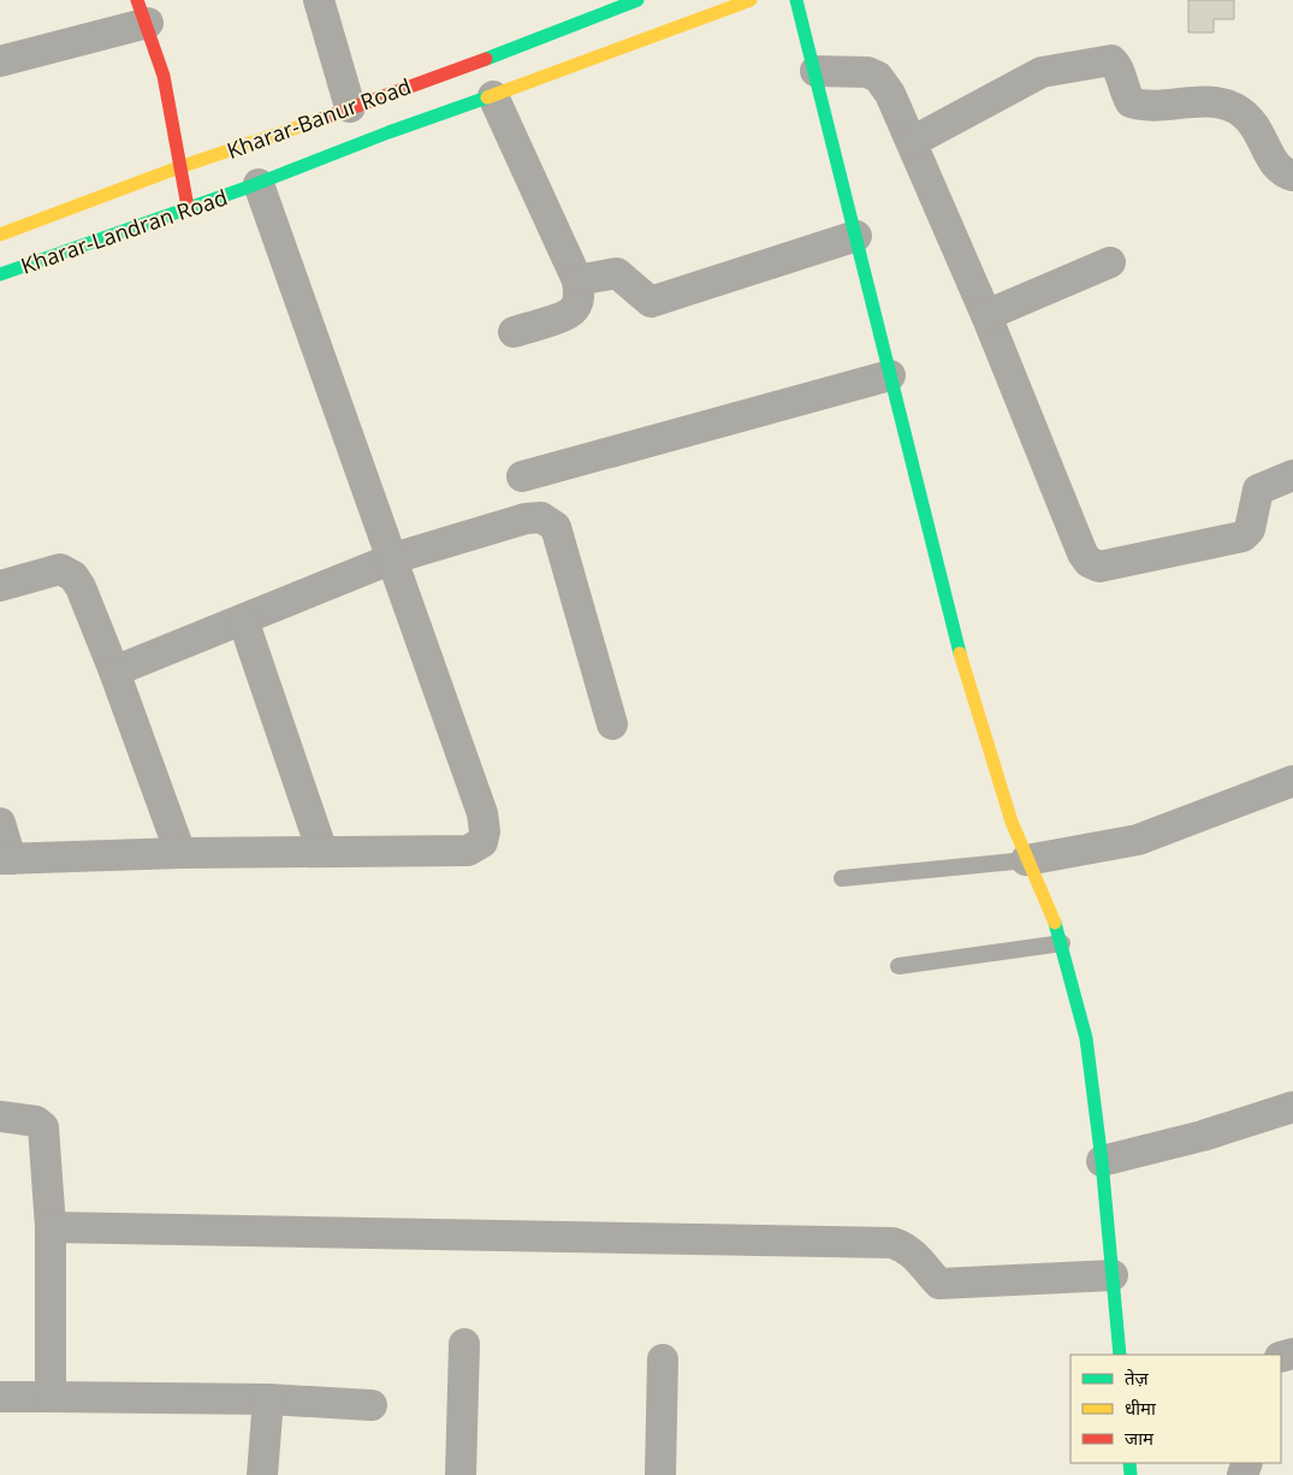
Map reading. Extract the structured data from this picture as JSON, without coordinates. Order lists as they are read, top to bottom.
{
  "streets": {
    "main road": ["Kharar-Banur Road", "Kharar-Landran Road"]
  },
  "legend": ["तेज़", "धीमा", "जाम"]
}
